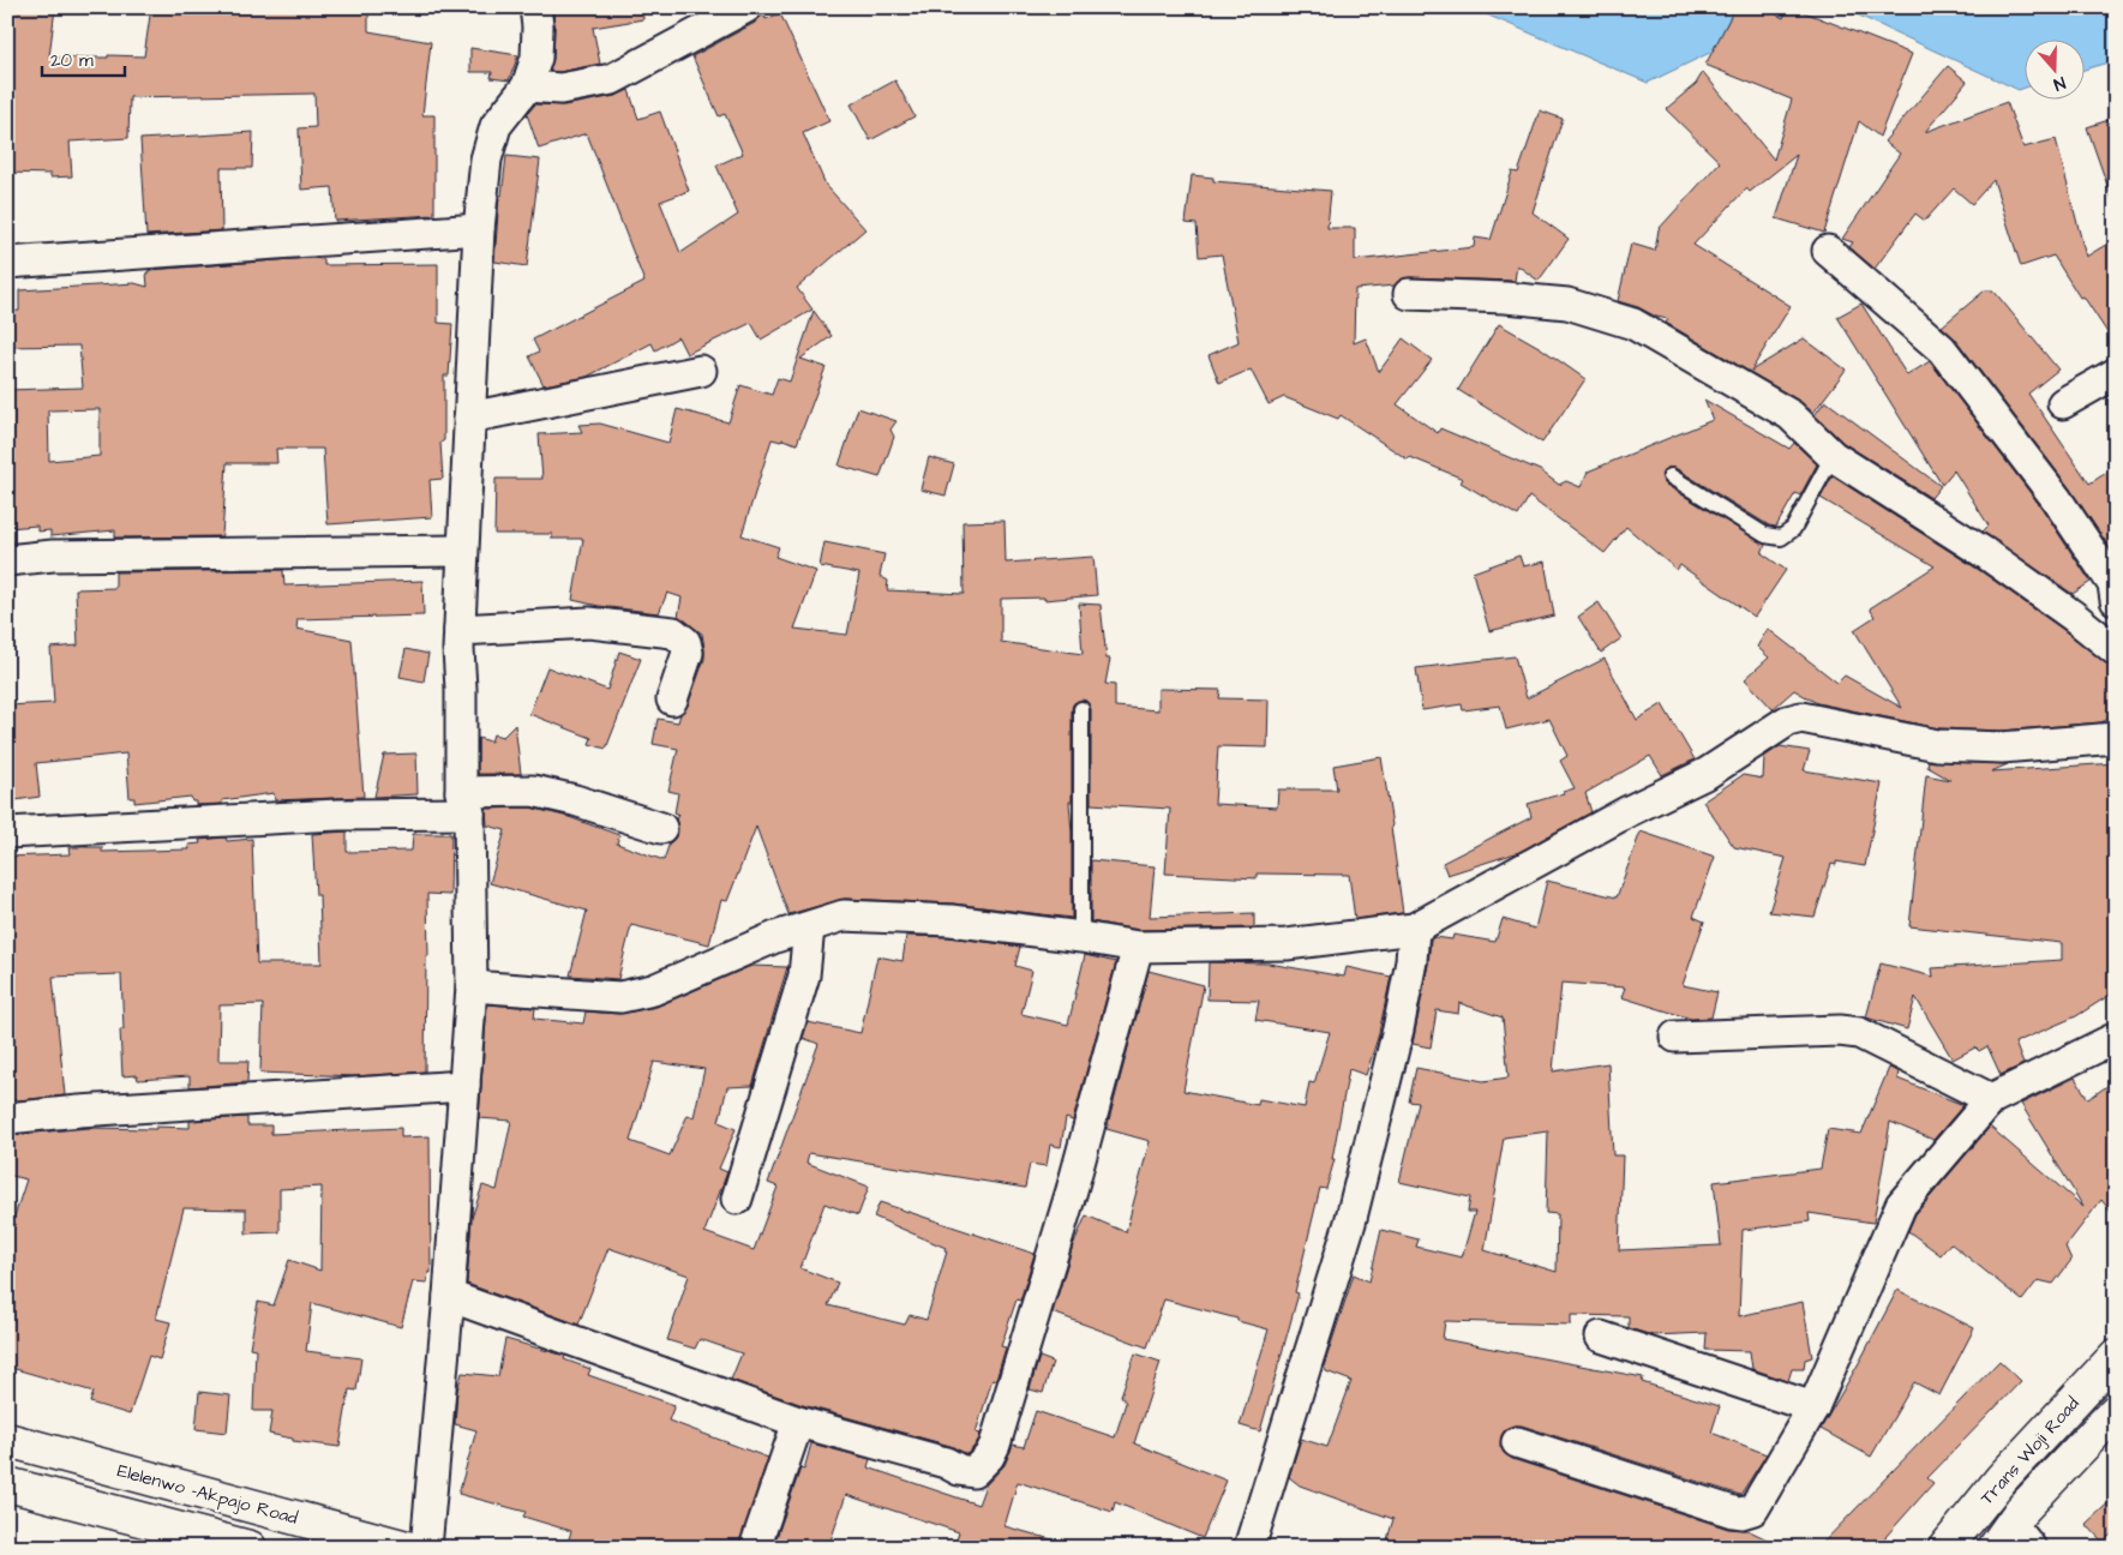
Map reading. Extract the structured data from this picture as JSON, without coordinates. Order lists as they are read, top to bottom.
{
  "streets": {
    "main road": ["Trans Woji Road", "Elelenwo -Akpajo Road"]
  },
  "scale_bar": "20 m",
  "north": "bottom"
}
